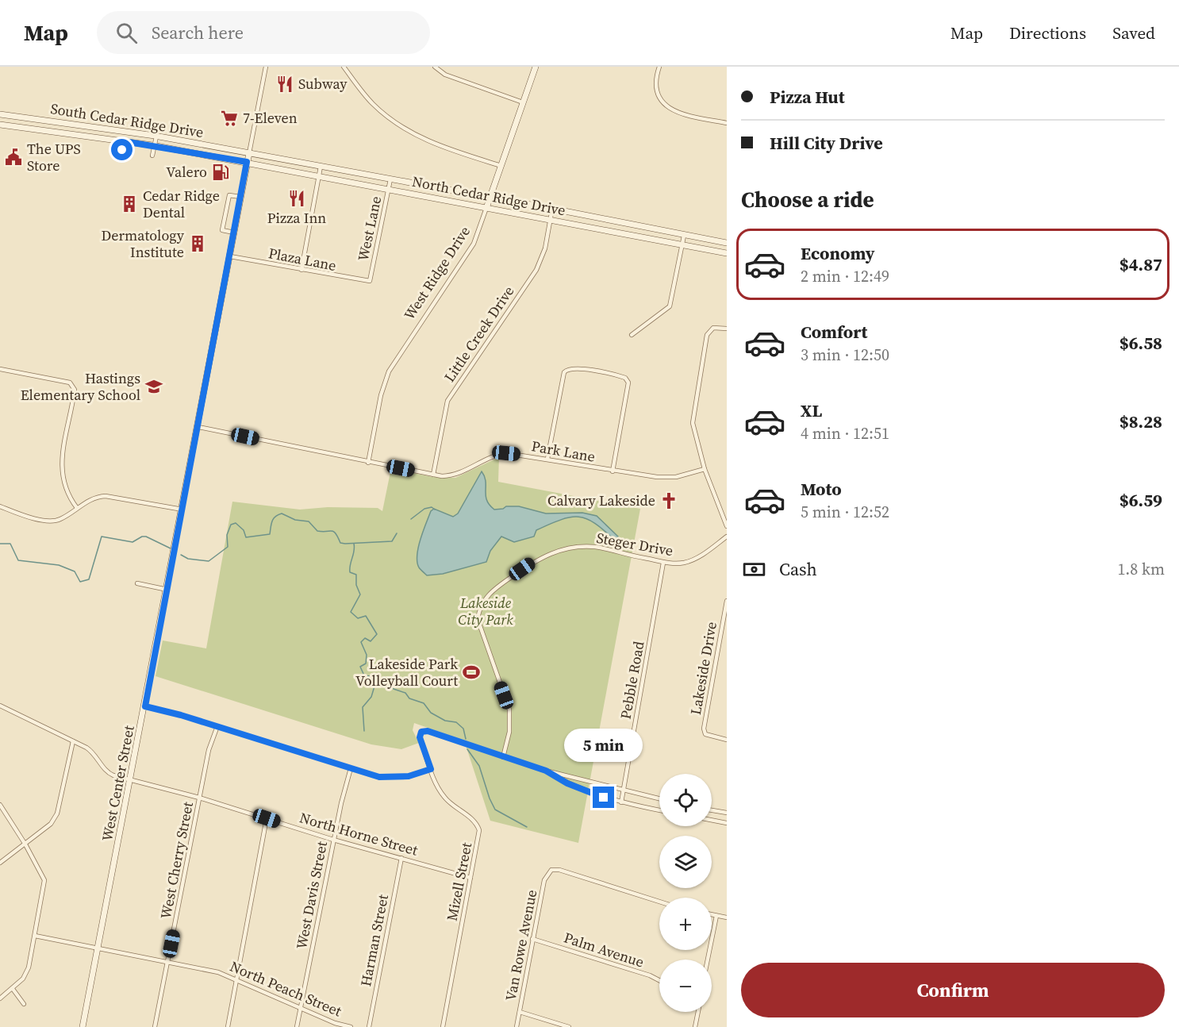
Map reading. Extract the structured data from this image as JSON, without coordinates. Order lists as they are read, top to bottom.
{
  "streets": {
    "main road": [
      "South Cedar Ridge Drive",
      "North Cedar Ridge Drive",
      "West Ridge Drive",
      "West Center Street"
    ],
    "street": [
      "West Lane",
      "Plaza Lane",
      "Little Creek Drive",
      "Park Lane",
      "Steger Drive",
      "Lakeside Drive",
      "Pebble Road",
      "North Horne Street",
      "West Cherry Street",
      "Mizell Street",
      "West Davis Street",
      "Harman Street",
      "Van Rowe Avenue",
      "Palm Avenue",
      "North Peach Street"
    ]
  },
  "crossings": [
    ["South Cedar Ridge Drive", "North Cedar Ridge Drive"],
    ["South Cedar Ridge Drive", "West Center Street"],
    ["North Cedar Ridge Drive", "West Lane"],
    ["North Cedar Ridge Drive", "West Ridge Drive"],
    ["North Cedar Ridge Drive", "Little Creek Drive"],
    ["North Cedar Ridge Drive", "West Center Street"],
    ["West Lane", "Plaza Lane"],
    ["Plaza Lane", "West Center Street"],
    ["West Ridge Drive", "Park Lane"],
    ["Little Creek Drive", "Park Lane"],
    ["Park Lane", "West Center Street"],
    ["Steger Drive", "Pebble Road"],
    ["Steger Drive", "Mizell Street"],
    ["West Center Street", "North Horne Street"],
    ["West Center Street", "North Peach Street"],
    ["North Horne Street", "West Cherry Street"],
    ["North Horne Street", "Mizell Street"],
    ["North Horne Street", "West Davis Street"],
    ["North Horne Street", "Harman Street"],
    ["West Cherry Street", "North Peach Street"],
    ["West Davis Street", "North Peach Street"],
    ["Van Rowe Avenue", "Palm Avenue"]
  ],
  "parks": ["Lakeside City Park"],
  "places": {
    "restaurant": ["Subway", "Pizza Inn"],
    "supermarket": ["7-Eleven"],
    "public building": ["The UPS Store"],
    "fuel station": ["Valero"],
    "building": ["Cedar Ridge Dental", "Dermatology Institute"],
    "school or university": ["Hastings Elementary School"],
    "church": ["Calvary Lakeside"],
    "sports": ["Lakeside Park Volleyball Court"]
  },
  "page": {
    "header": "Map",
    "search": "Search here",
    "nav": ["Map", "Directions", "Saved"],
    "banner": ["Pizza Hut", "Hill City Drive"],
    "heading": "Choose a ride",
    "list": [
      {
        "name": "Economy",
        "note": "2 min · 12:49",
        "value": "$4.87"
      },
      {
        "name": "Comfort",
        "note": "3 min · 12:50",
        "value": "$6.58"
      },
      {
        "name": "XL",
        "note": "4 min · 12:51",
        "value": "$8.28"
      },
      {
        "name": "Moto",
        "note": "5 min · 12:52",
        "value": "$6.59"
      }
    ],
    "pay": ["Cash", "1.8 km"],
    "bubble": "5 min",
    "map_buttons": ["+", "−"],
    "buttons": "Confirm"
  }
}
